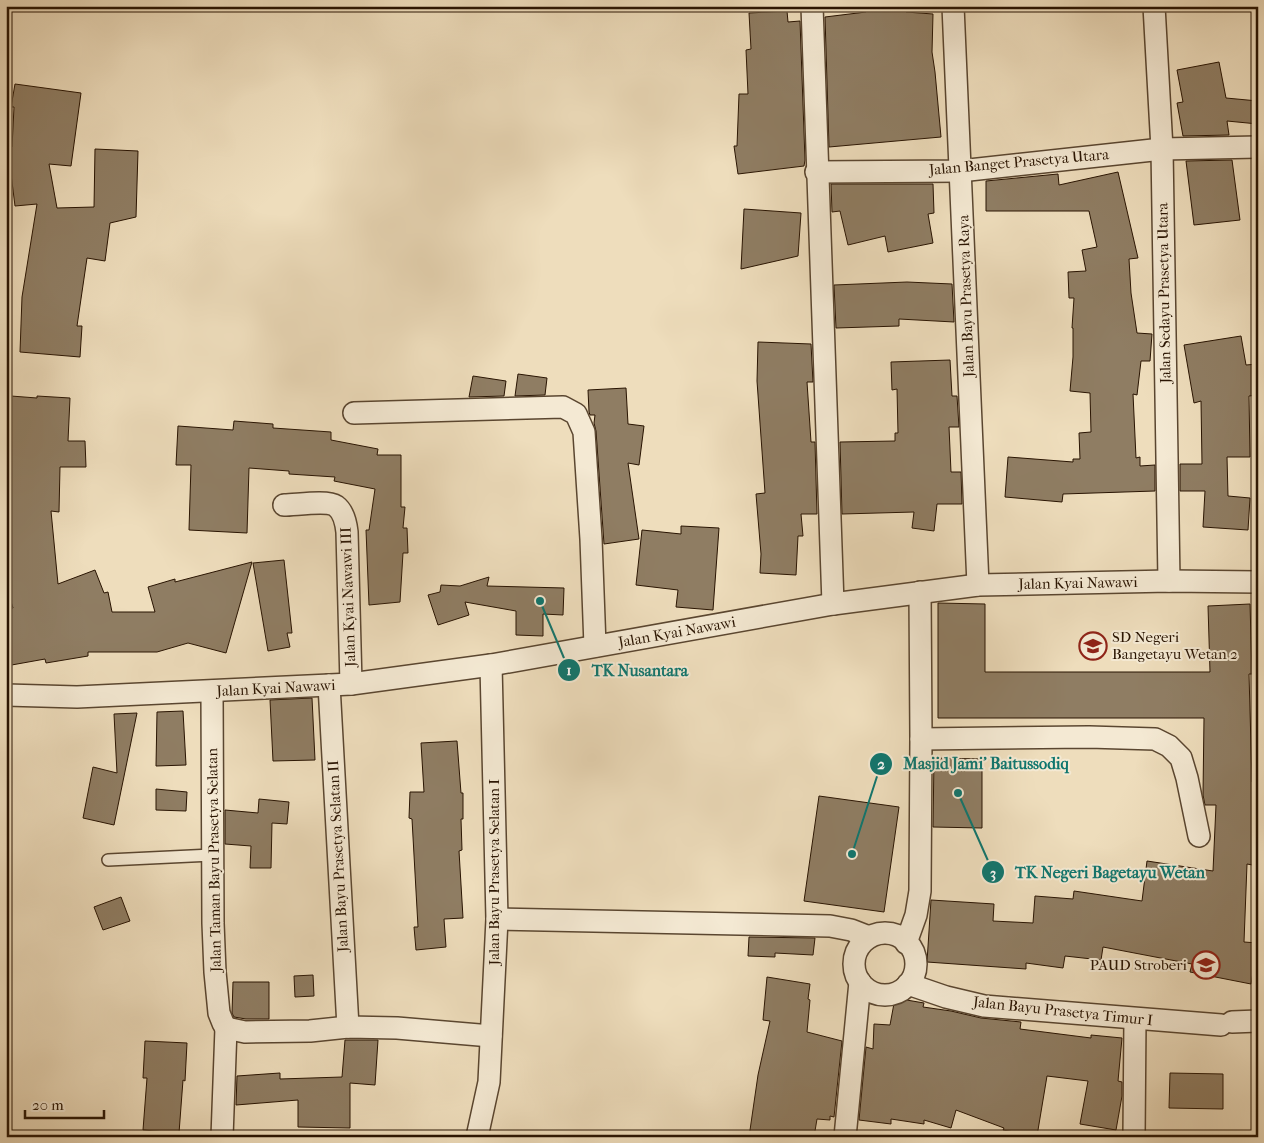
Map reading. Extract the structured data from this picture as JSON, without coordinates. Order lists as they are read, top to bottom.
{
  "streets": {
    "street": [
      "Jalan Banget Prasetya Utara",
      "Jalan Sedayu Prasetya Utara",
      "Jalan Bayu Prasetya Raya",
      "Jalan Kyai Nawawi",
      "Jalan Kyai Nawawi III",
      "Jalan Bayu Prasetya Selatan II",
      "Jalan Taman Bayu Prasetya Selatan",
      "Jalan Bayu Prasetya Selatan I",
      "Jalan Bayu Prasetya Timur I"
    ]
  },
  "crossings": [
    ["Jalan Banget Prasetya Utara", "Jalan Sedayu Prasetya Utara"],
    ["Jalan Banget Prasetya Utara", "Jalan Bayu Prasetya Raya"],
    ["Jalan Sedayu Prasetya Utara", "Jalan Kyai Nawawi"],
    ["Jalan Bayu Prasetya Raya", "Jalan Kyai Nawawi"],
    ["Jalan Kyai Nawawi", "Jalan Kyai Nawawi III"],
    ["Jalan Kyai Nawawi", "Jalan Bayu Prasetya Selatan II"],
    ["Jalan Kyai Nawawi", "Jalan Taman Bayu Prasetya Selatan"],
    ["Jalan Kyai Nawawi", "Jalan Bayu Prasetya Selatan I"]
  ],
  "places": {
    "other": ["TK Nusantara", "TK Negeri Bagetayu Wetan", "Masjid Jami' Baitussodiq"],
    "school or university": ["SD Negeri Bangetayu Wetan 2", "PAUD Stroberi"]
  },
  "scale_bar": "20 m"
}
